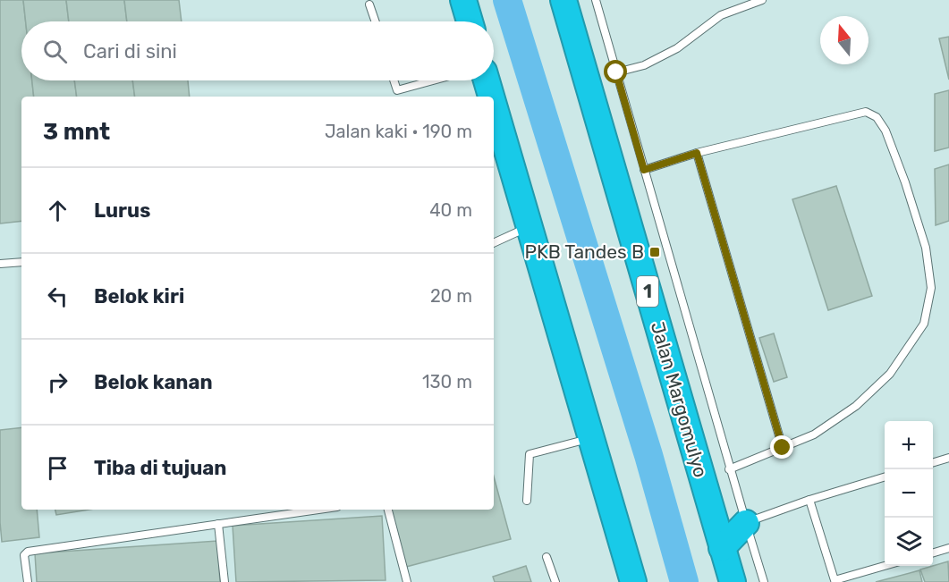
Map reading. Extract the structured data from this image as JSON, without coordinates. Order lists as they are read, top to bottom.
{
  "streets": {
    "highway": ["1", "Jalan Margomulyo"]
  },
  "places": {
    "transit": ["PKB Tandes B"]
  },
  "north": "top",
  "page": {
    "search": "Cari di sini",
    "heading": ["3 mnt", "Jalan kaki · 190 m"],
    "list": [
      ["Lurus", "40 m"],
      ["Belok kiri", "20 m"],
      ["Belok kanan", "130 m"],
      "Tiba di tujuan"
    ],
    "map_buttons": ["+", "−"]
  }
}
